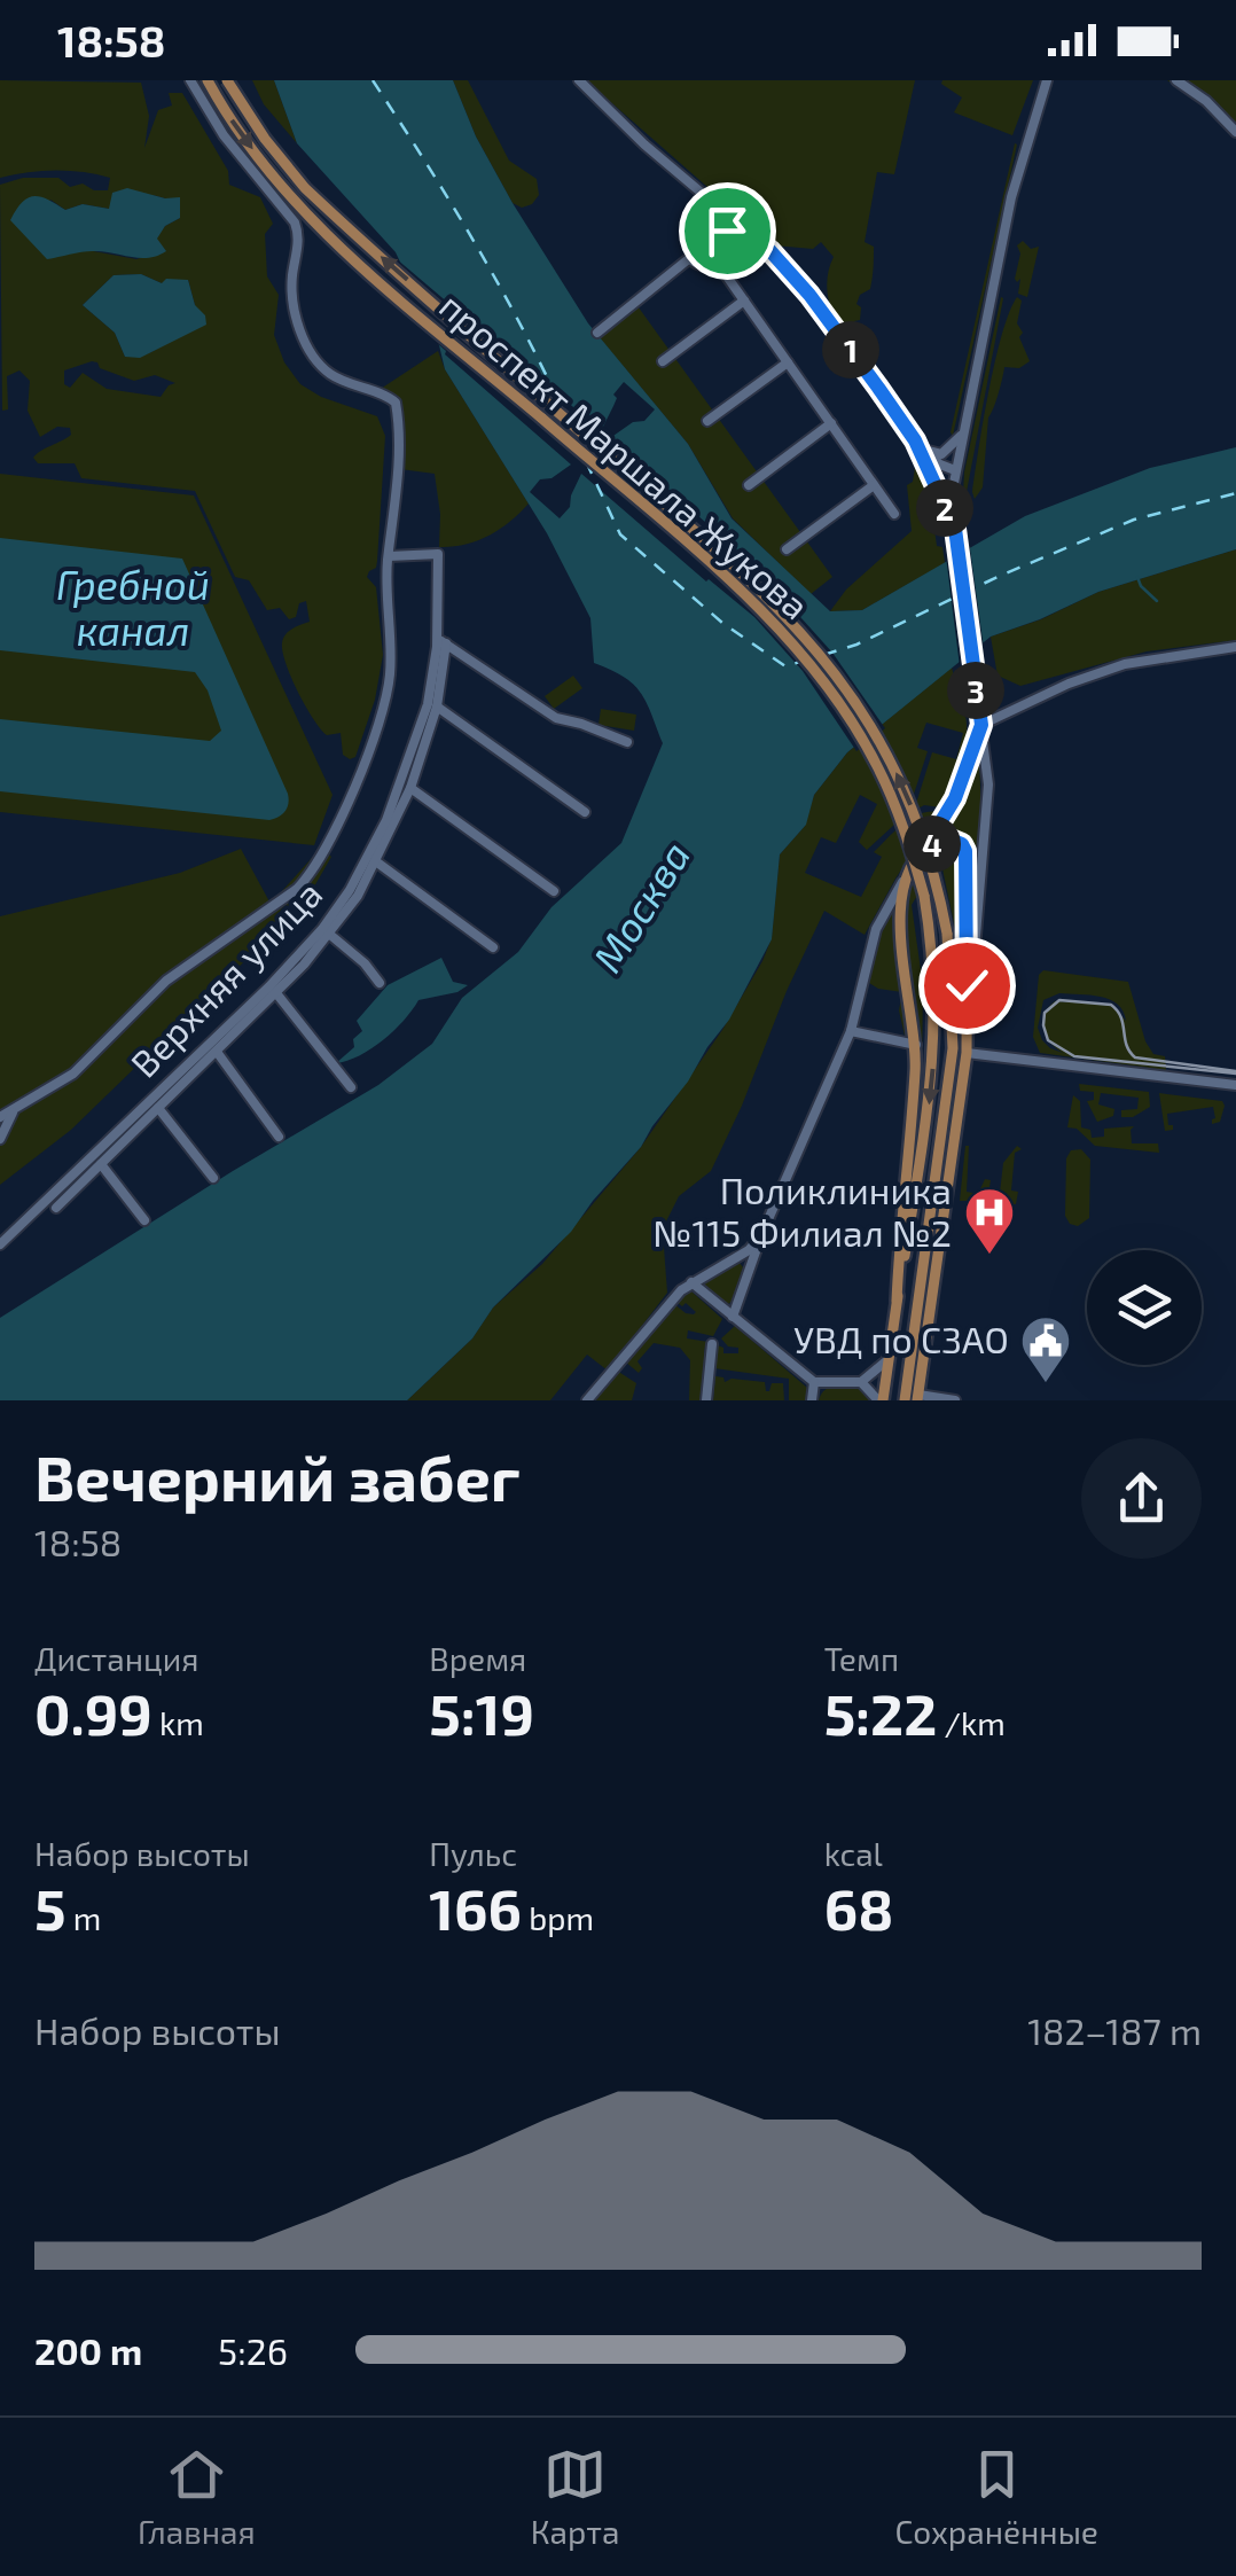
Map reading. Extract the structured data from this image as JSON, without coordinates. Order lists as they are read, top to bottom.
{
  "streets": {
    "main road": ["проспект Маршала Жукова"],
    "street": ["Верхняя улица"]
  },
  "water": ["Гребной канал", "Москва"],
  "places": {
    "hospital": ["Поликлиника №115 Филиал №2"],
    "public building": ["УВД по СЗАО"]
  },
  "page": {
    "status": "18:58",
    "pins": [
      "1",
      "2",
      "3",
      "4"
    ],
    "heading": ["Вечерний забег", "18:58"],
    "stats": [
      ["Дистанция", "0.99 km"],
      ["Время", "5:19"],
      ["Темп", "5:22 /km"],
      ["Набор высоты", "5 m"],
      ["Пульс", "166 bpm"],
      ["kcal", "68"]
    ],
    "chart": ["Набор высоты", "182–187 m"],
    "list": [
      {
        "name": "200 m",
        "note": "5:26"
      }
    ],
    "tabs": ["Главная", "Карта", "Сохранённые"]
  }
}
